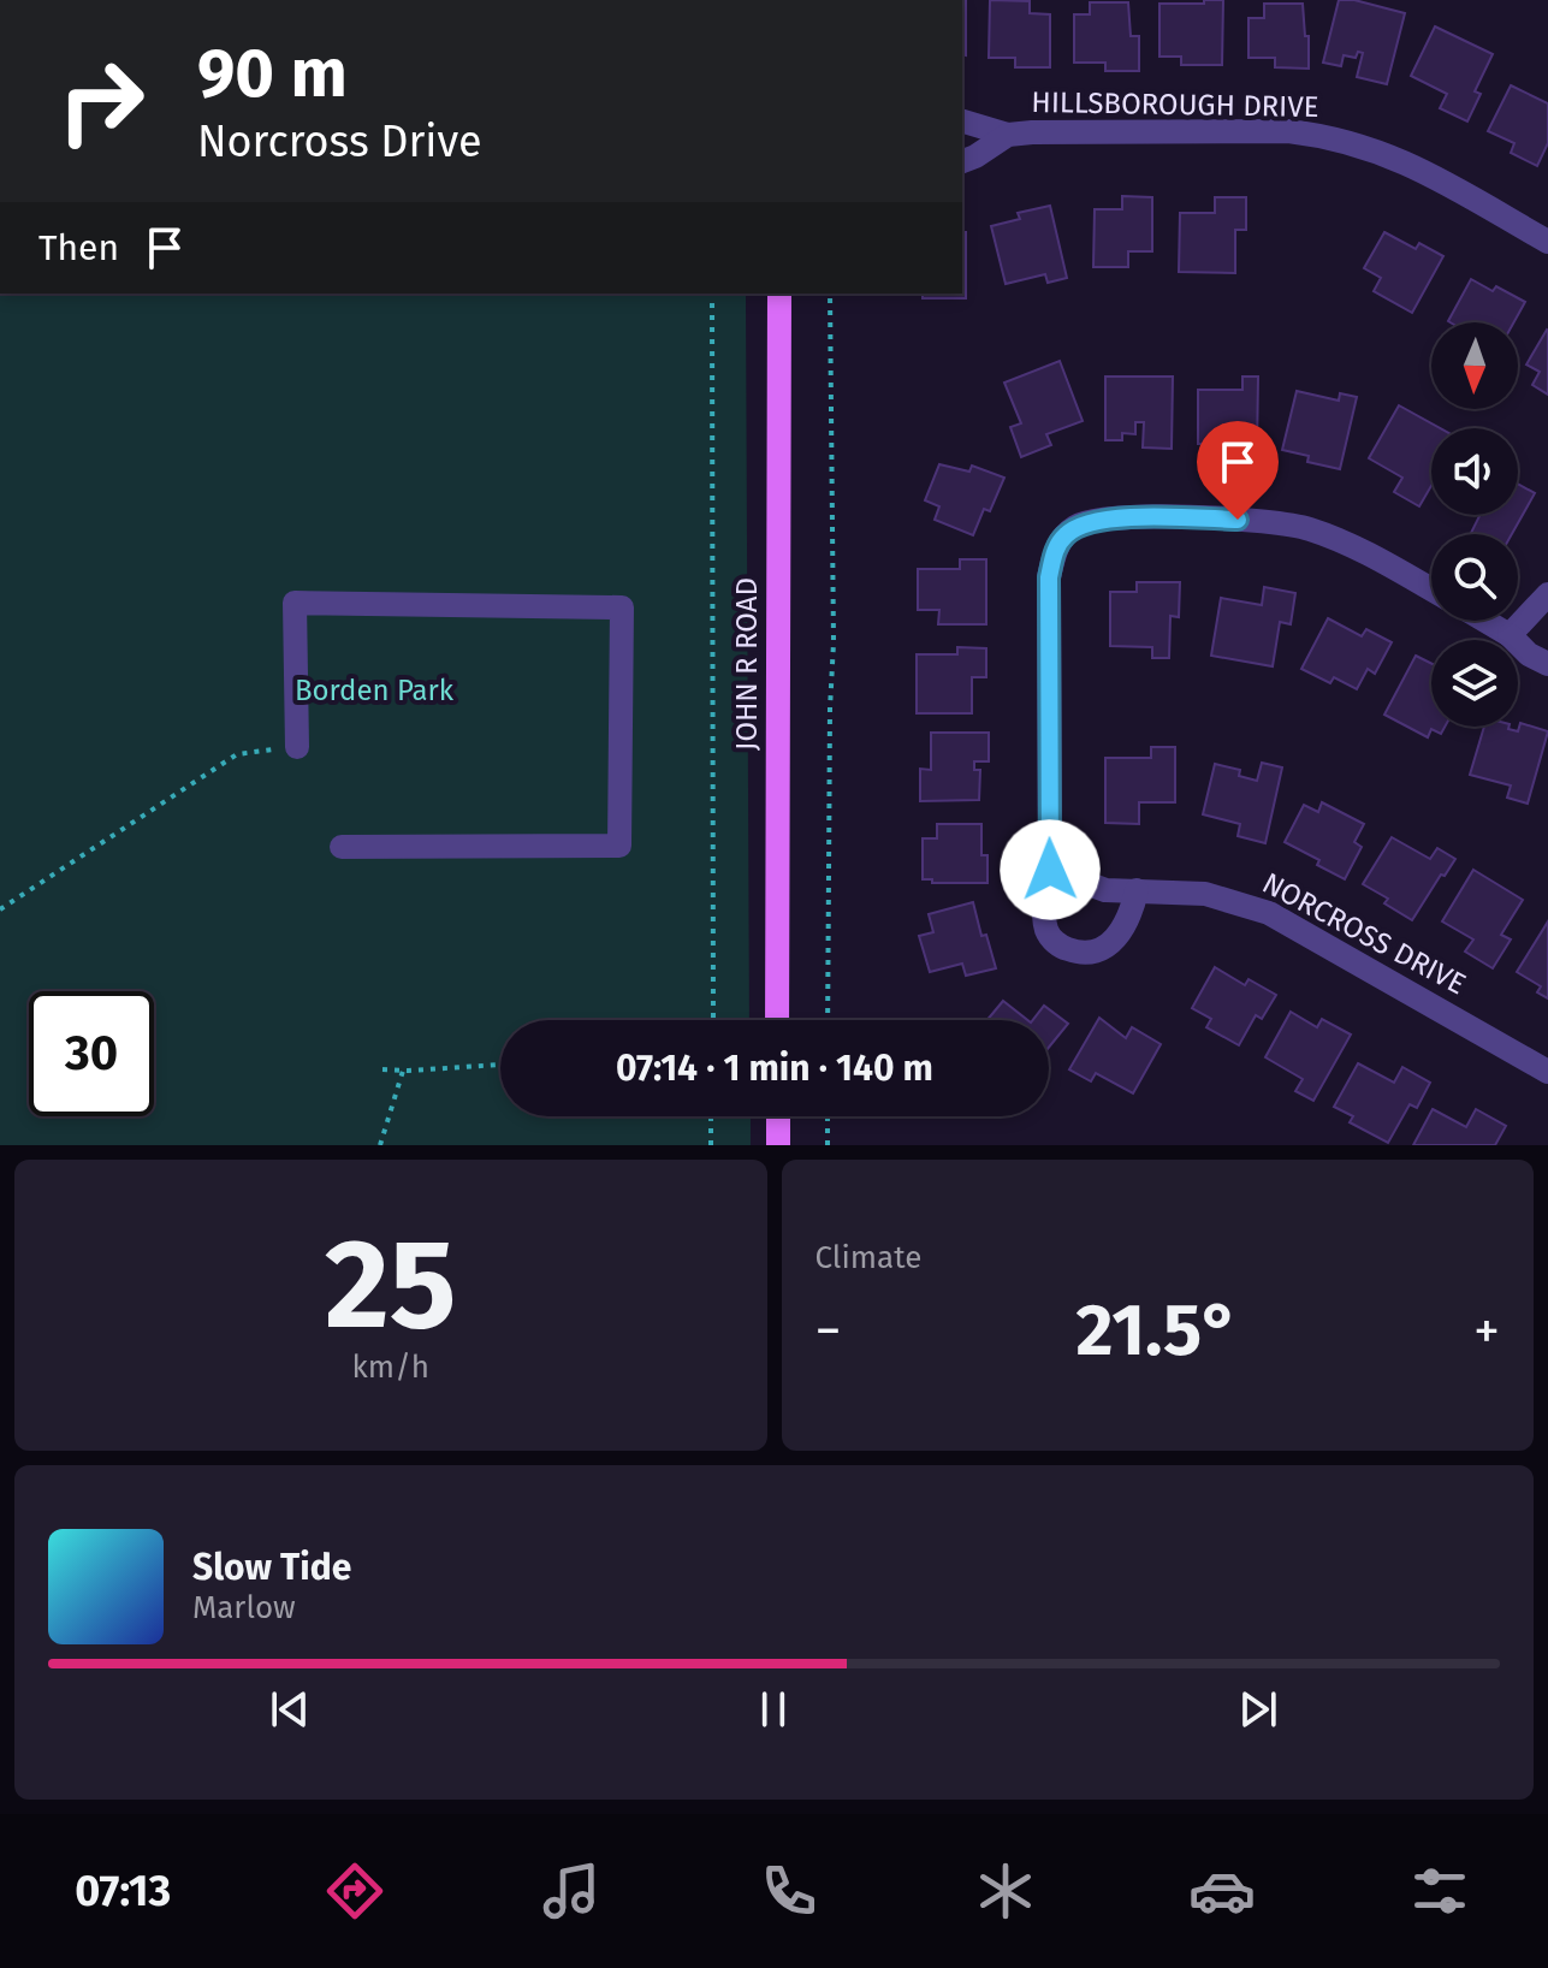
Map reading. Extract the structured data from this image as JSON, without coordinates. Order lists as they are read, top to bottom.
{
  "streets": {
    "main road": ["JOHN R ROAD"],
    "street": ["HILLSBOROUGH DRIVE", "NORCROSS DRIVE"]
  },
  "parks": ["Borden Park"],
  "north": "bottom",
  "page": {
    "turn": ["90 m", "Norcross Drive"],
    "then": "Then",
    "limit": "30",
    "trip": "07:14 · 1 min · 140 m",
    "tile": [
      ["25", "km/h"],
      "Climate"
    ],
    "heat": ["−", "21.5°", "+"],
    "song": ["Slow Tide", "Marlow"],
    "tabs": "07:13"
  }
}
